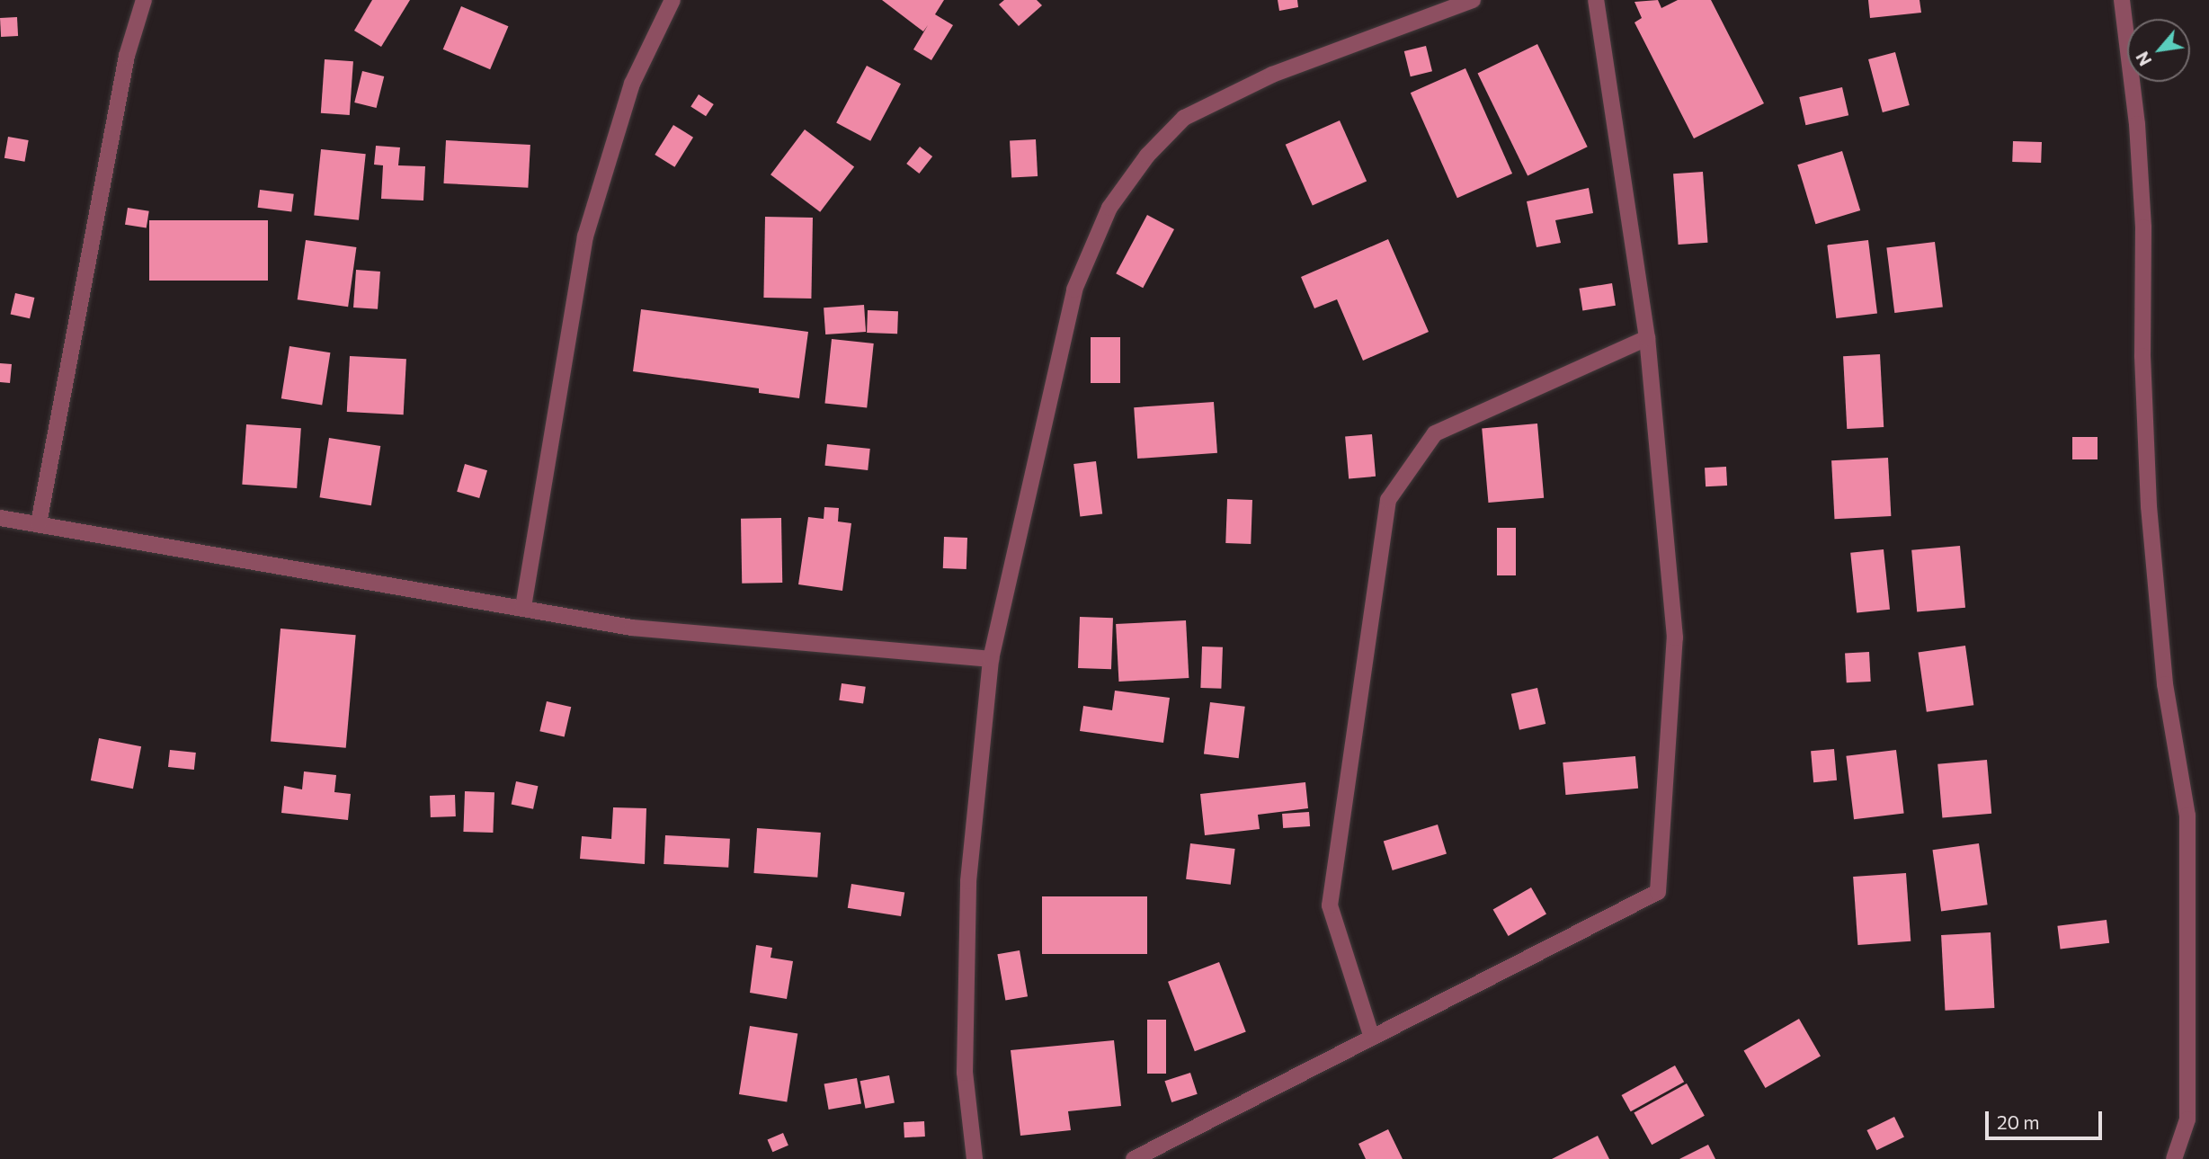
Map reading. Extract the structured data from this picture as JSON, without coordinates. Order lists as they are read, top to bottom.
{
  "scale_bar": "20 m",
  "north": "bottom left"
}
